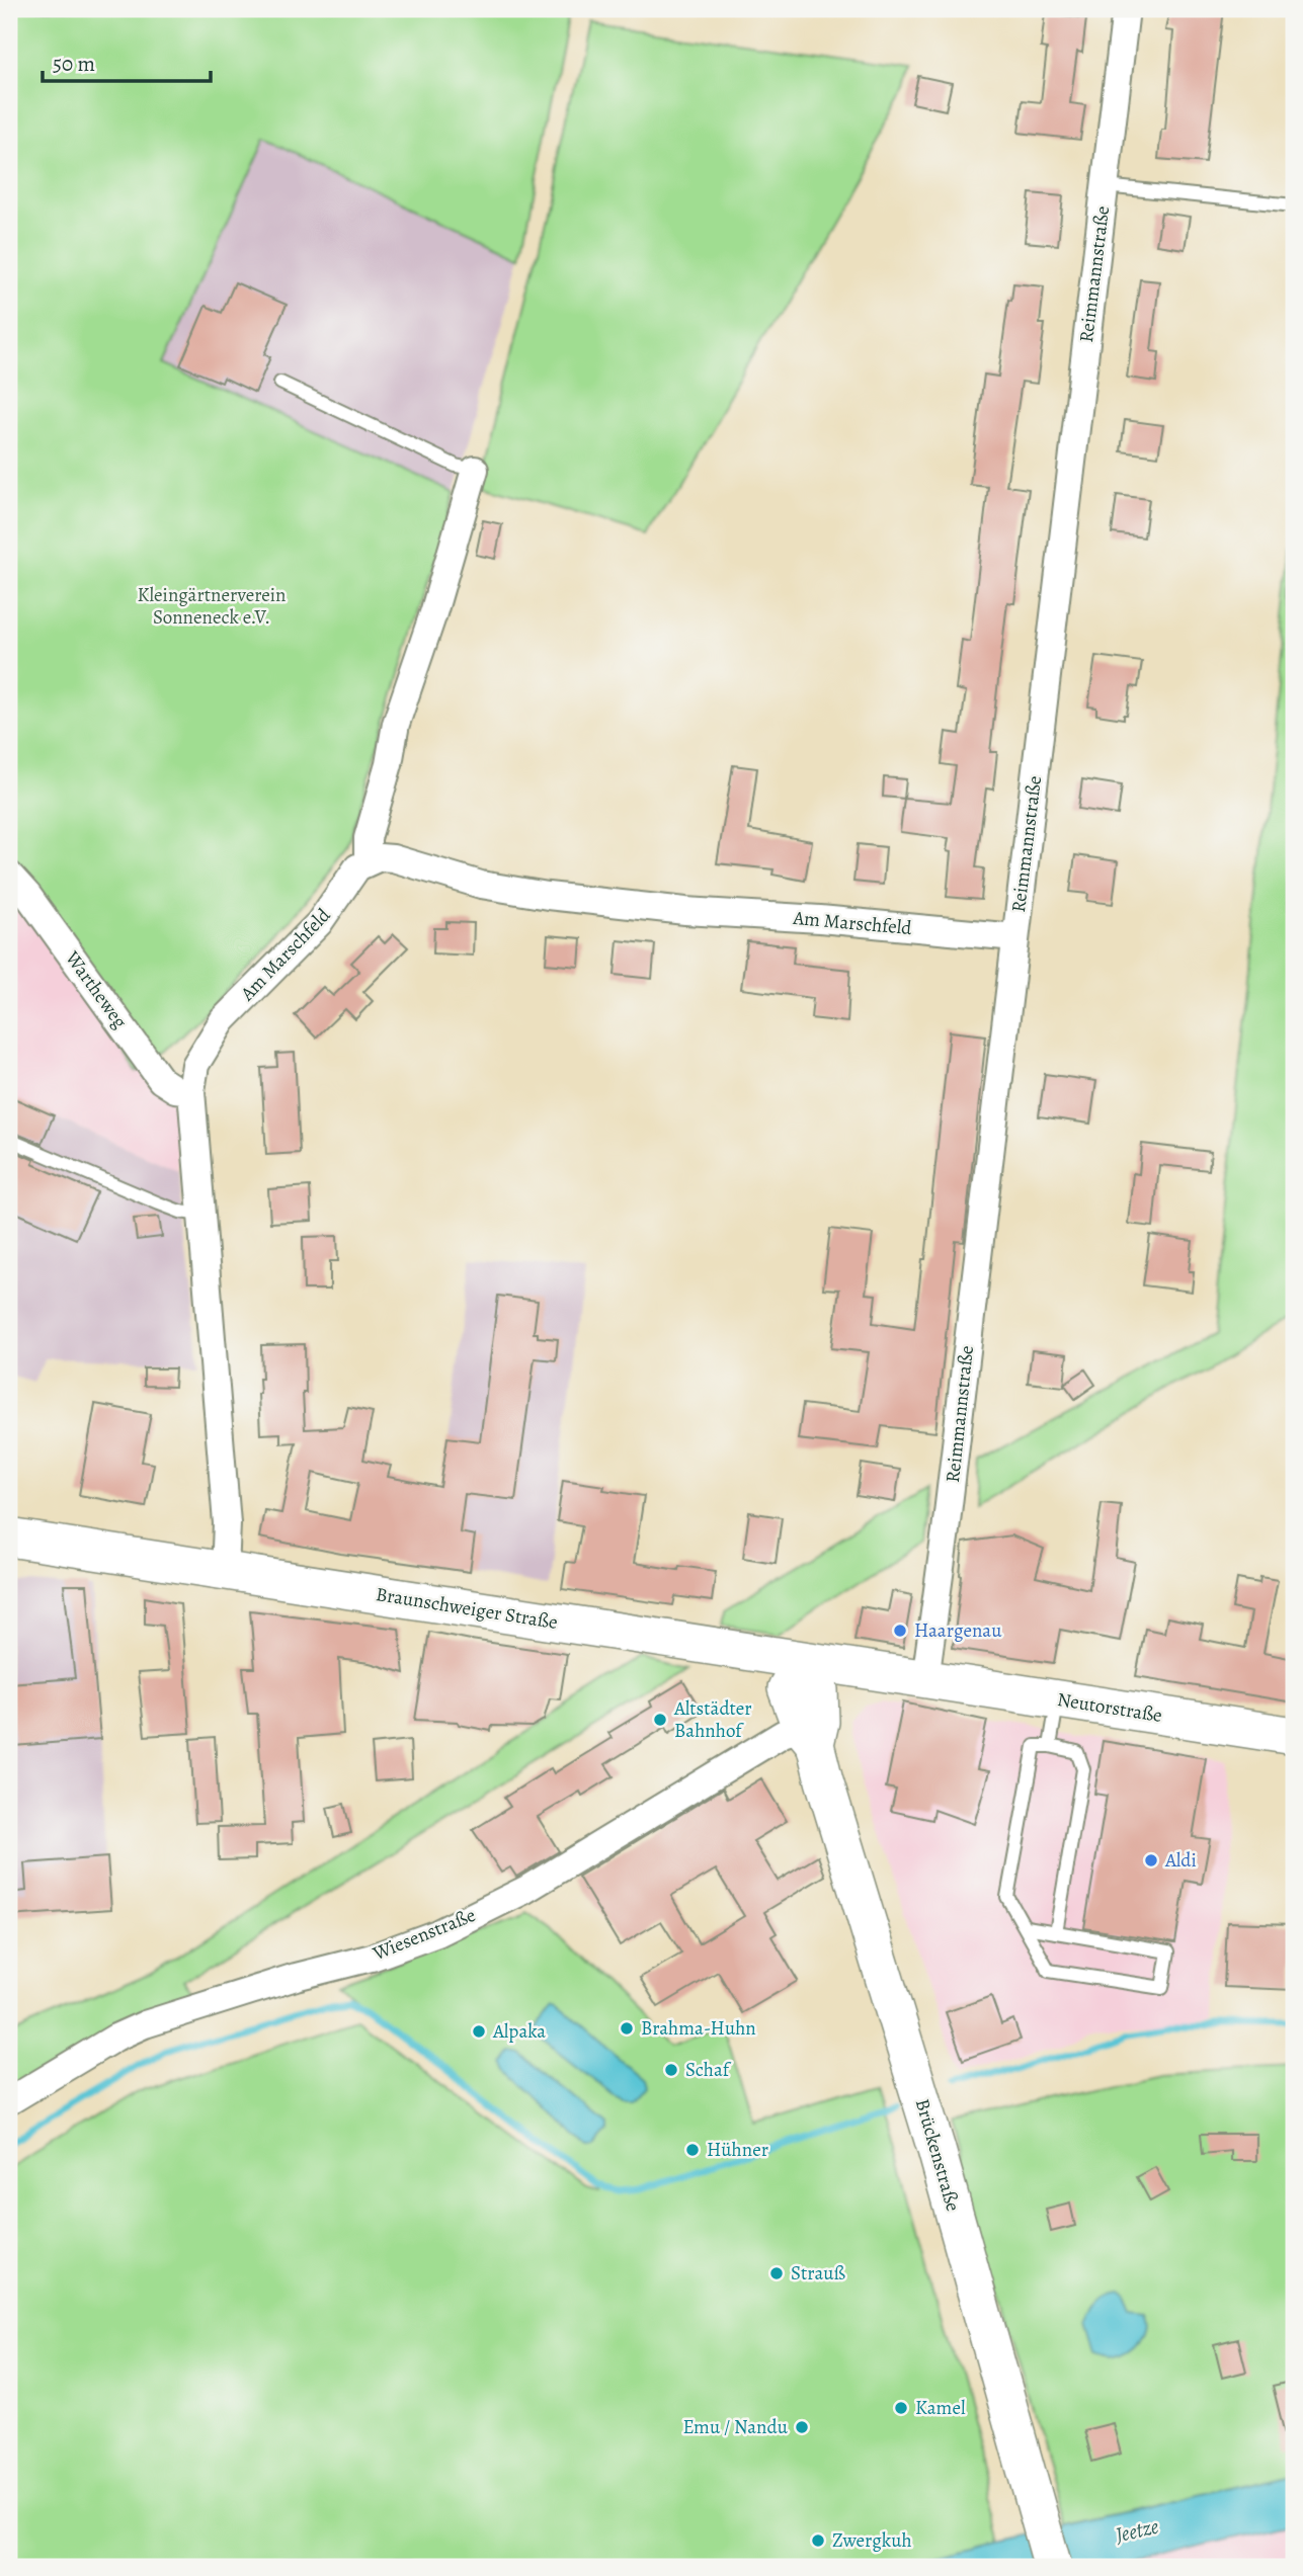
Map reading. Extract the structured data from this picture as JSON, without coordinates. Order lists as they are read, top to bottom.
{
  "streets": {
    "main road": ["Braunschweiger Straße", "Neutorstraße", "Brückenstraße"],
    "street": [
      "Reimmannstraße",
      "Am Marschfeld",
      "Wartheweg",
      "Wiesenstraße"
    ]
  },
  "crossings": [
    ["Reimmannstraße", "Am Marschfeld"],
    ["Reimmannstraße", "Braunschweiger Straße"],
    ["Reimmannstraße", "Neutorstraße"],
    ["Am Marschfeld", "Wartheweg"],
    ["Am Marschfeld", "Braunschweiger Straße"],
    ["Braunschweiger Straße", "Neutorstraße"],
    ["Braunschweiger Straße", "Brückenstraße"],
    ["Wiesenstraße", "Brückenstraße"]
  ],
  "water": ["Jeetze"],
  "parks": ["Kleingärtnerverein Sonneneck e.V."],
  "places": [
    "Haargenau",
    "Altstädter Bahnhof",
    "Aldi",
    "Brahma-Huhn",
    "Alpaka",
    "Schaf",
    "Hühner",
    "Strauß",
    "Kamel",
    "Emu / Nandu",
    "Zwergkuh"
  ],
  "scale_bar": "50 m"
}
